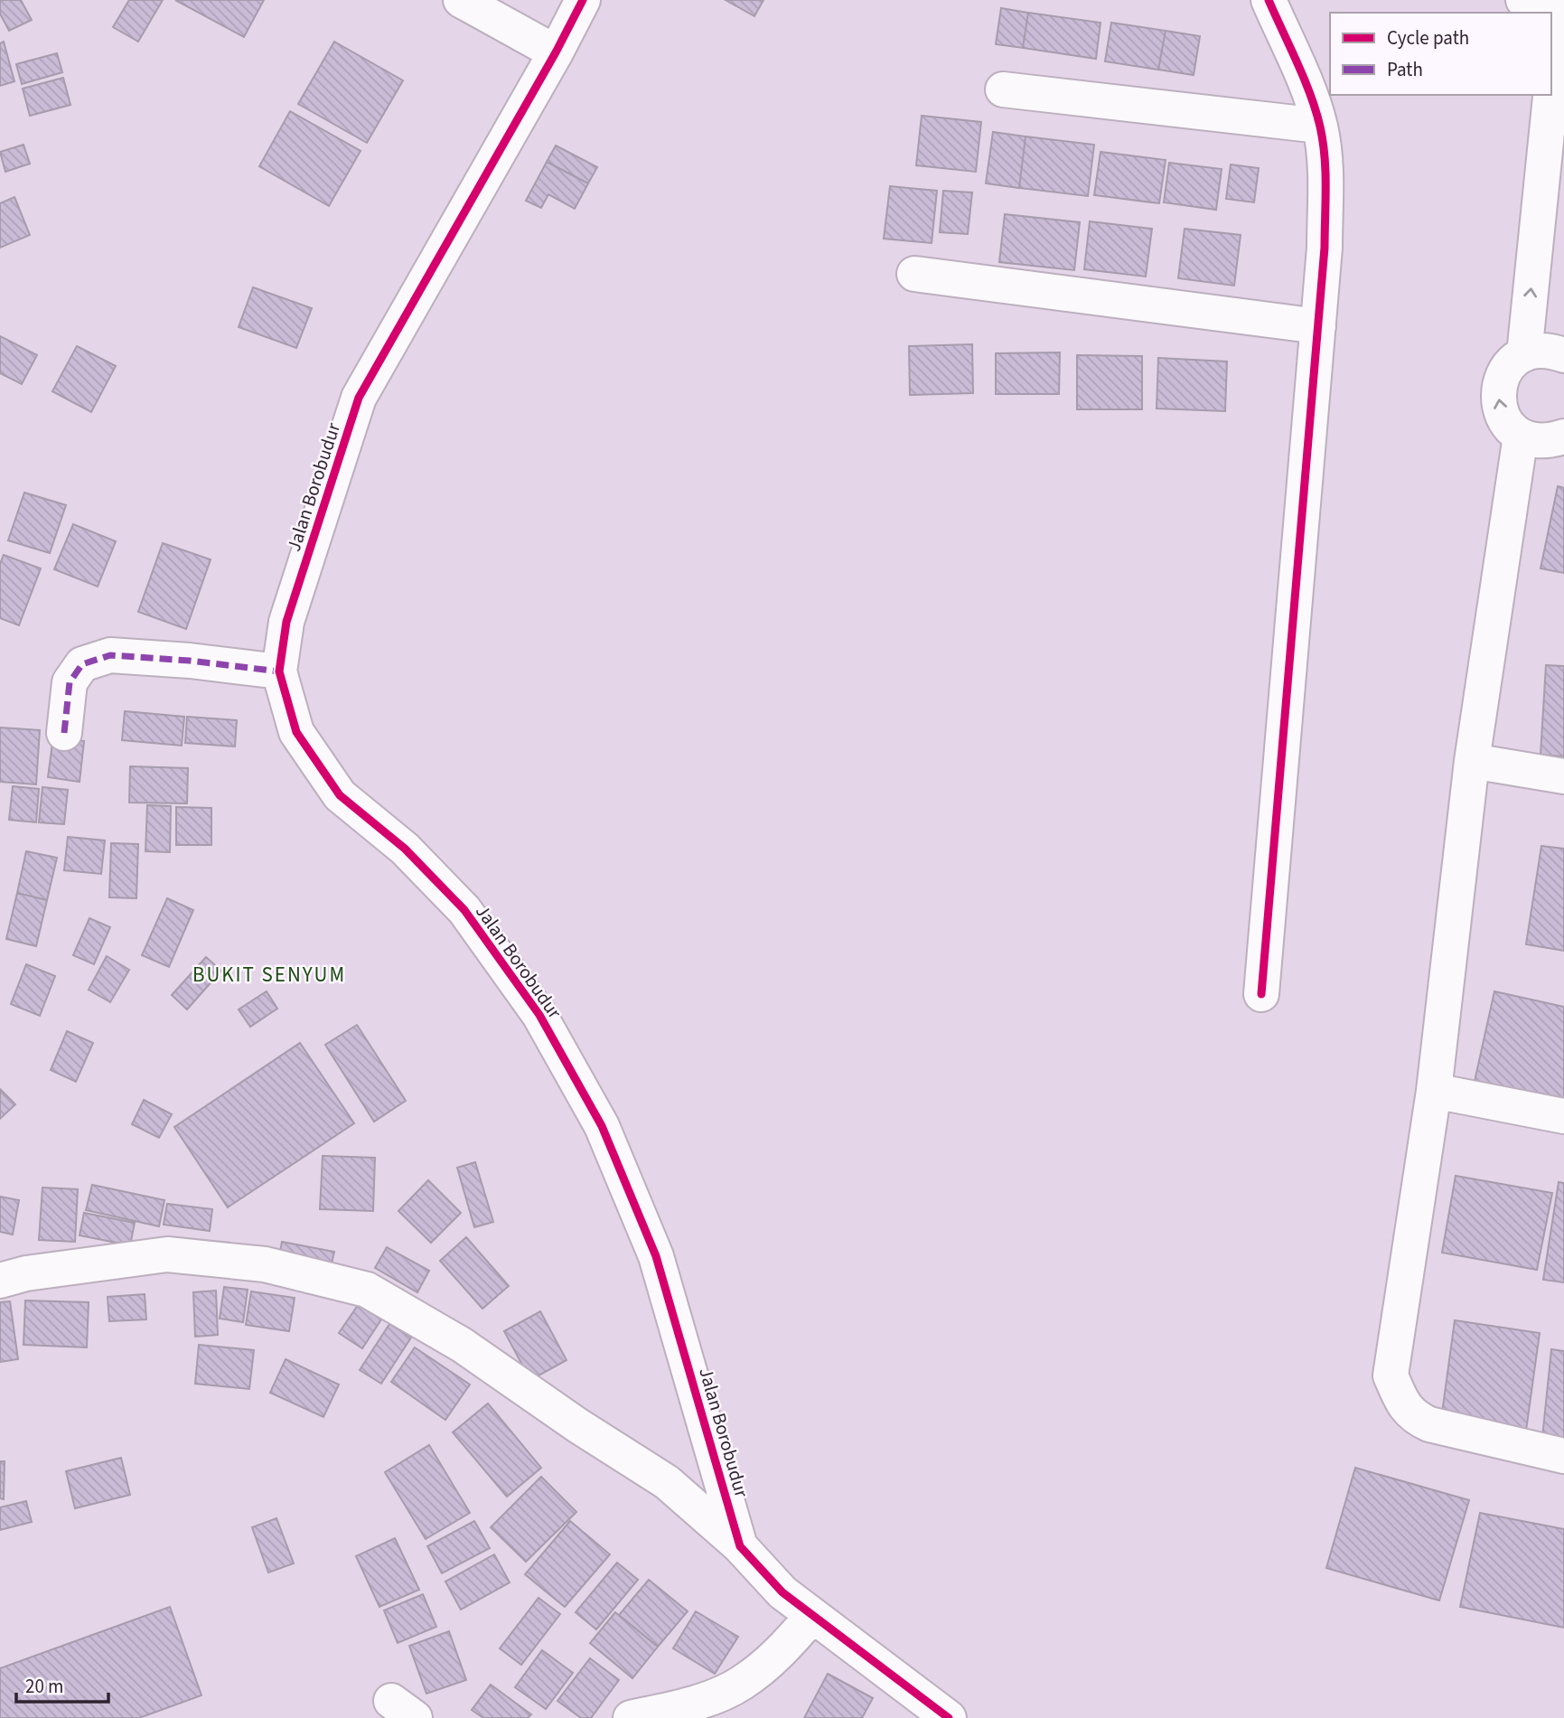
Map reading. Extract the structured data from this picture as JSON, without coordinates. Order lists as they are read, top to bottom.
{
  "streets": {
    "street": ["Jalan Borobudur"]
  },
  "districts": ["BUKIT SENYUM"],
  "legend": ["Cycle path", "Path"],
  "scale_bar": "20 m"
}
